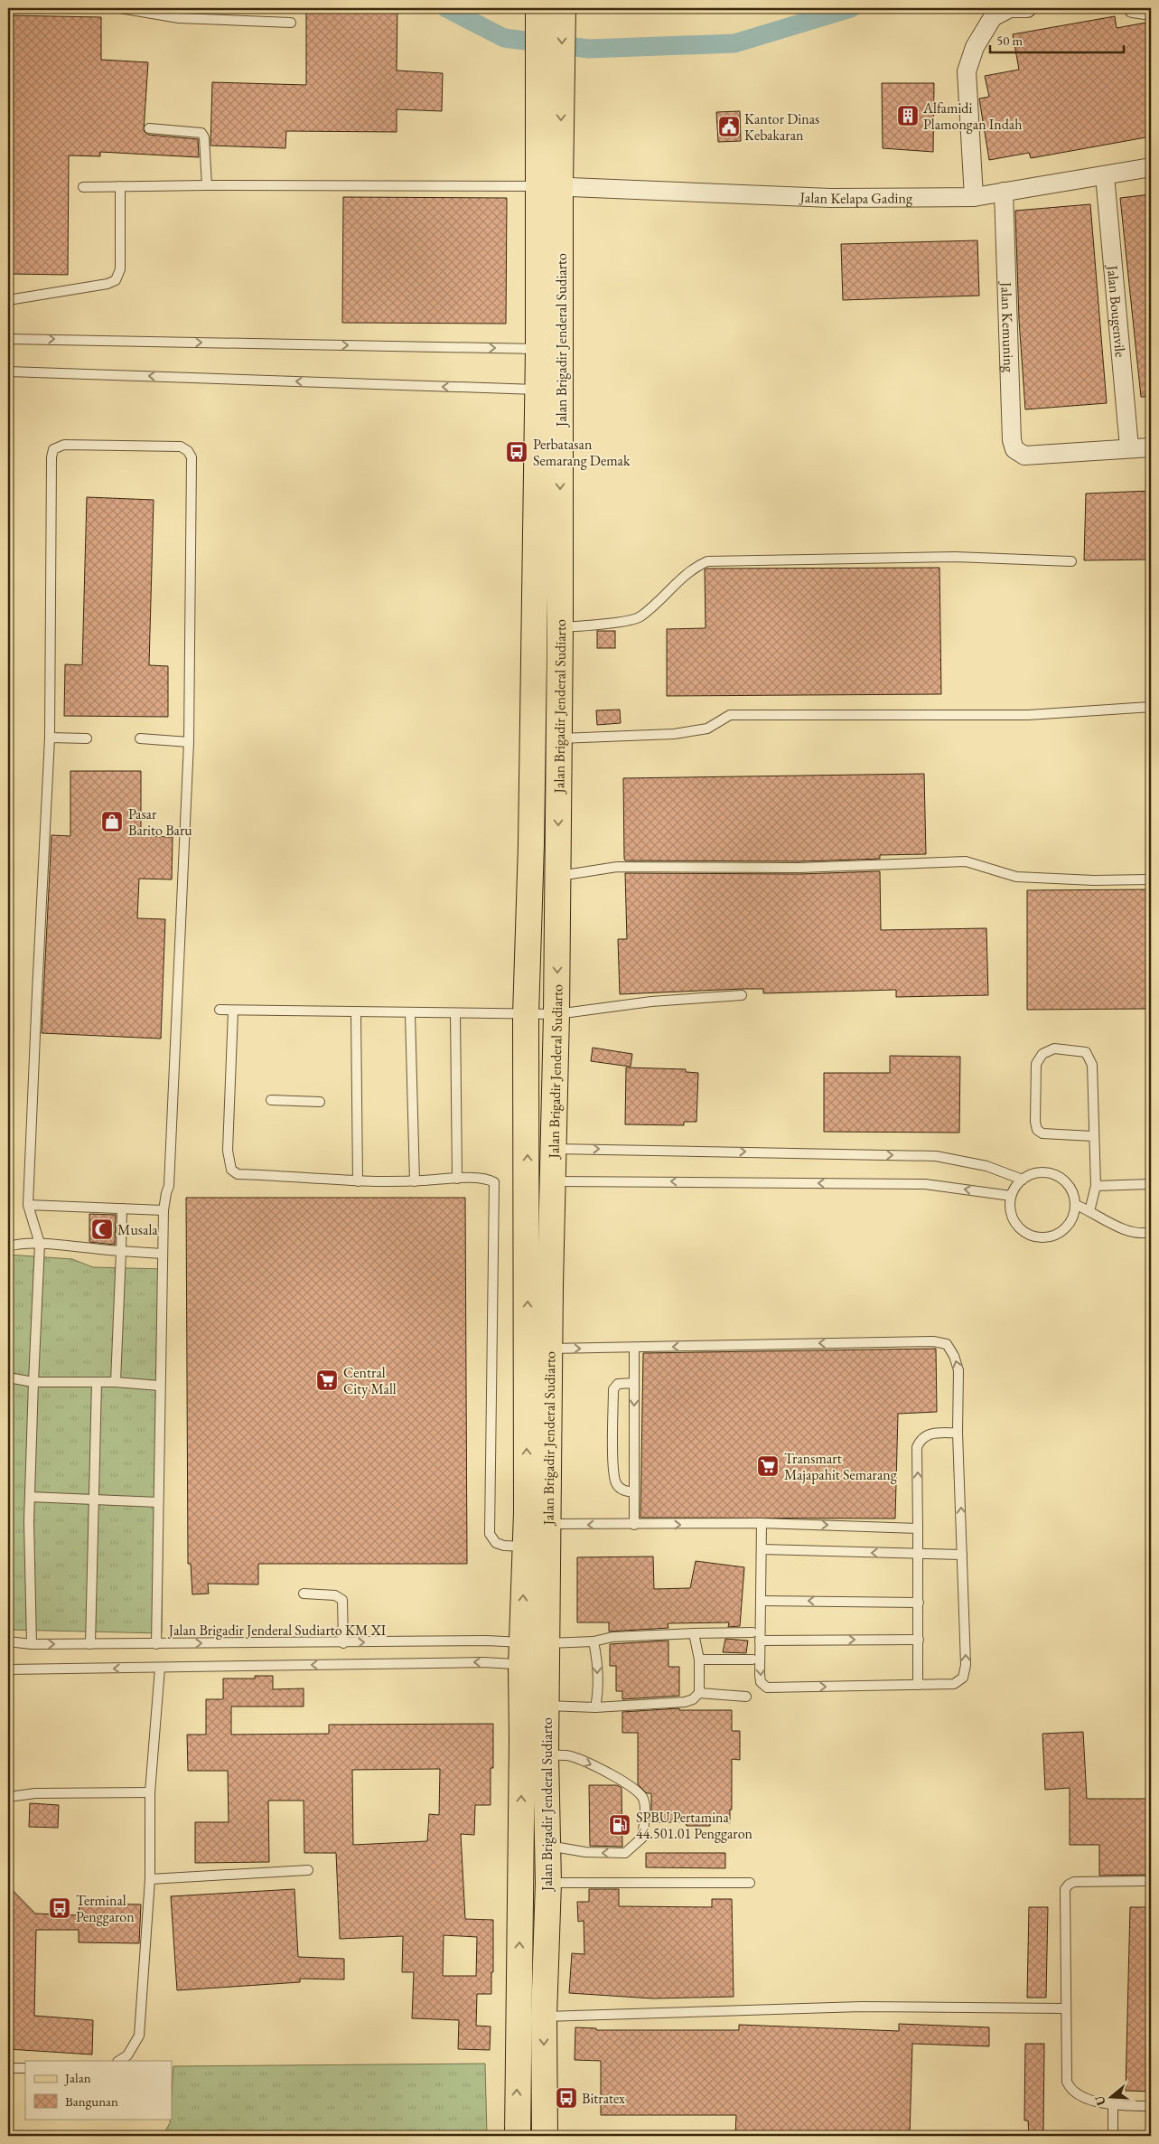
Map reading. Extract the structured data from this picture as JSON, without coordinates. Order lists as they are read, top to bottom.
{
  "streets": {
    "main road": ["Jalan Brigadir Jenderal Sudiarto"],
    "street": ["Jalan Kelapa Gading", "Jalan Bougenvile", "Jalan Kemuning"],
    "lane": ["Jalan Brigadir Jenderal Sudiarto KM XI"]
  },
  "crossings": [
    ["Jalan Kelapa Gading", "Jalan Bougenvile"],
    ["Jalan Kelapa Gading", "Jalan Kemuning"],
    ["Jalan Kelapa Gading", "Jalan Brigadir Jenderal Sudiarto"],
    ["Jalan Bougenvile", "Jalan Kemuning"],
    ["Jalan Brigadir Jenderal Sudiarto", "Jalan Brigadir Jenderal Sudiarto KM XI"]
  ],
  "places": {
    "building": ["Alfamidi Plamongan Indah"],
    "public building": ["Kantor Dinas Kebakaran"],
    "bus stop": ["Perbatasan Semarang Demak", "Terminal Penggaron", "Bitratex"],
    "shop": ["Pasar Barito Baru"],
    "mosque": ["Musala"],
    "supermarket": ["Central City Mall", "Transmart Majapahit Semarang"],
    "fuel station": ["SPBU Pertamina 44.501.01 Penggaron"]
  },
  "legend": ["Jalan", "Bangunan"],
  "scale_bar": "50 m",
  "north": "left"
}
